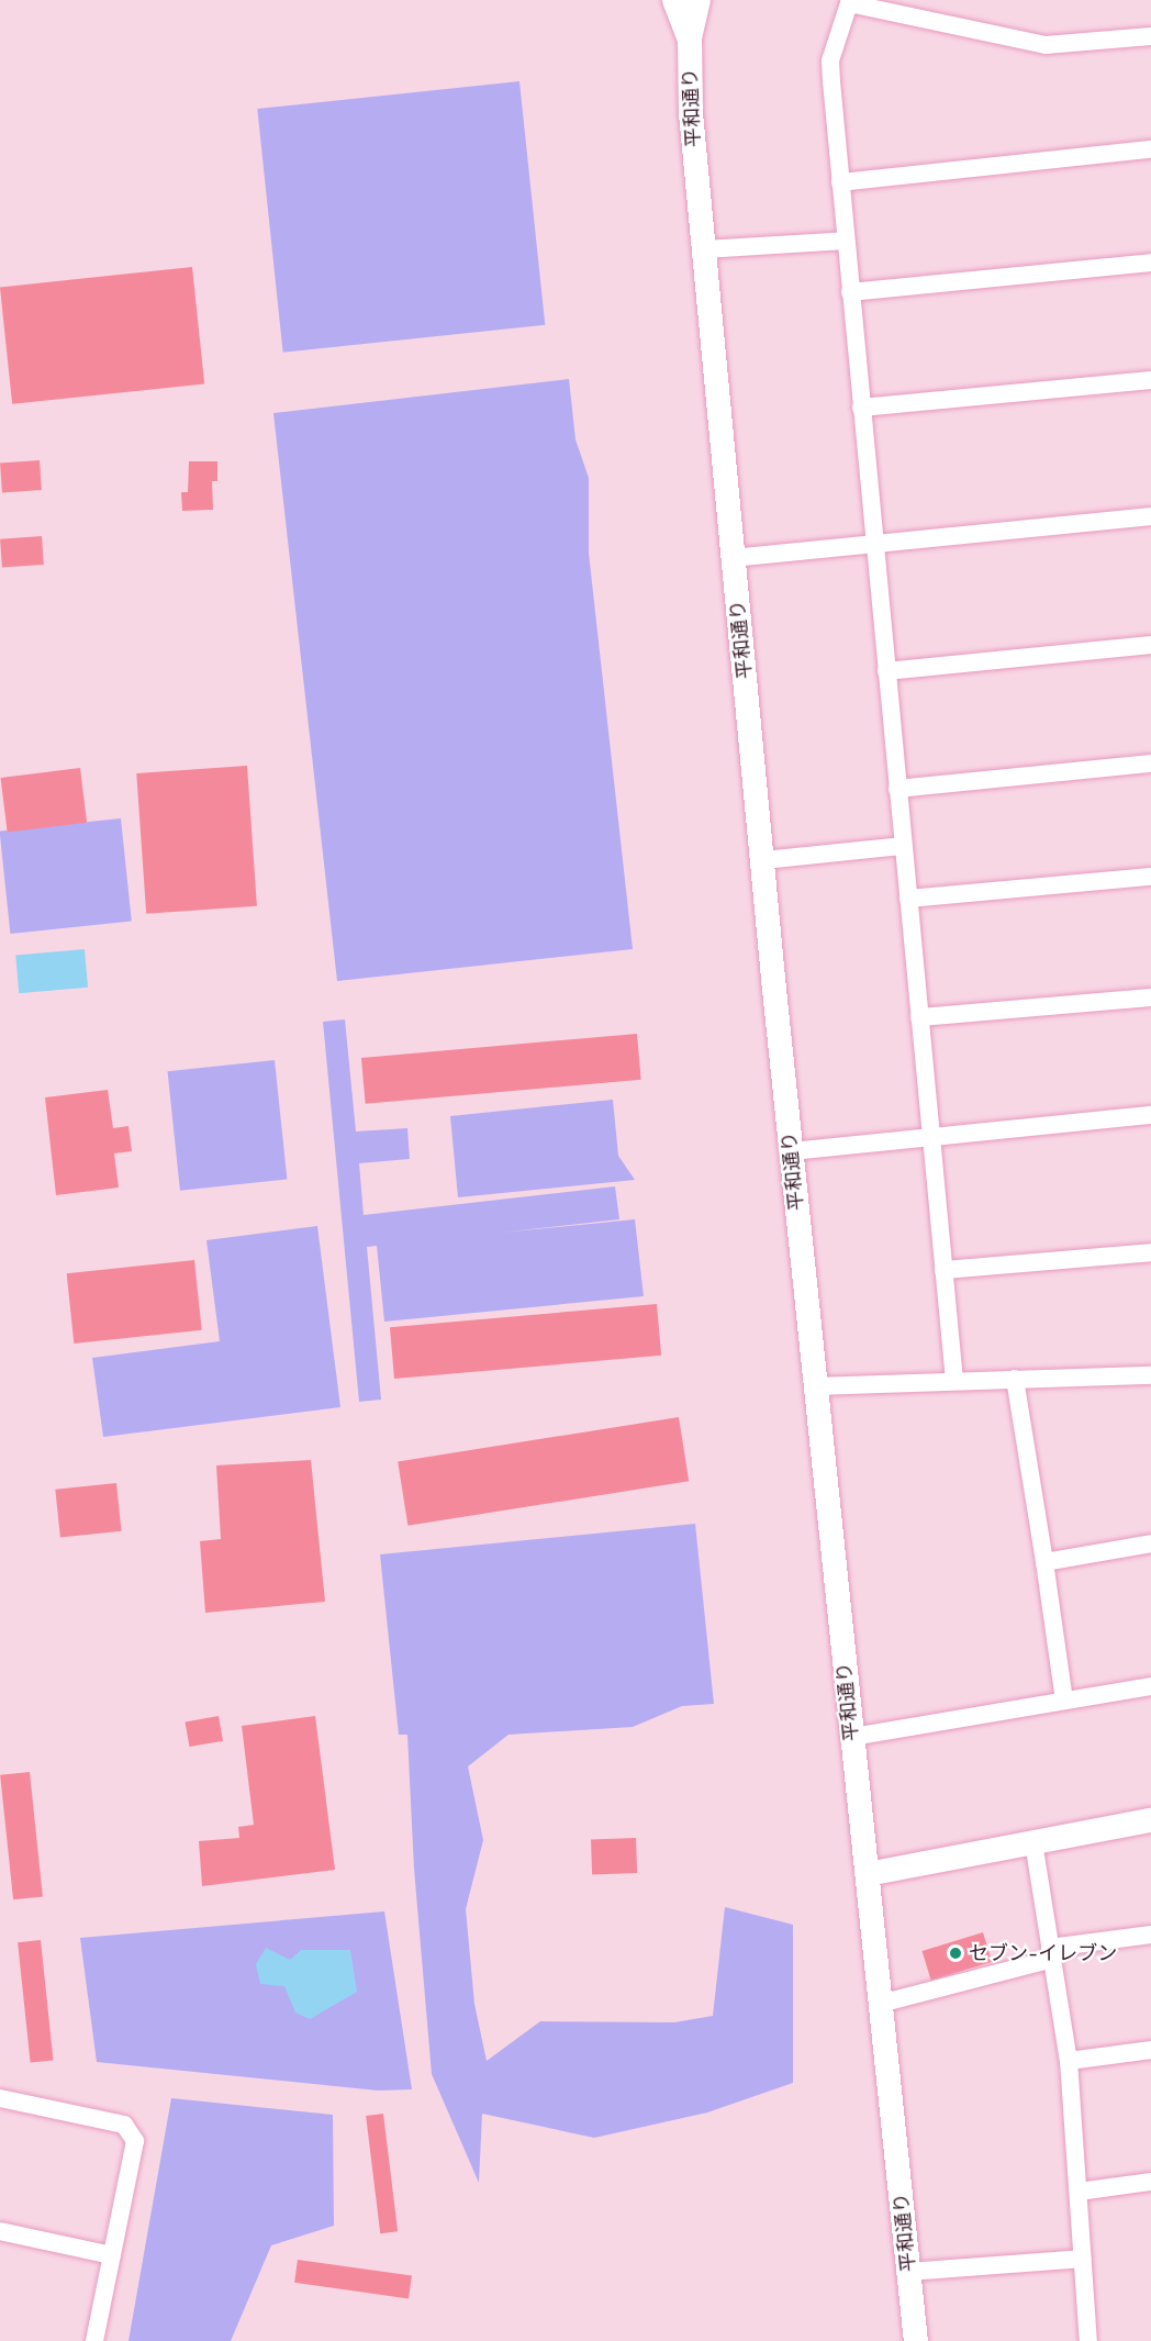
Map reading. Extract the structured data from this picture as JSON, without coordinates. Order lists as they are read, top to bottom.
{
  "streets": {
    "street": ["平和通り"]
  },
  "places": ["セブン-イレブン"]
}
